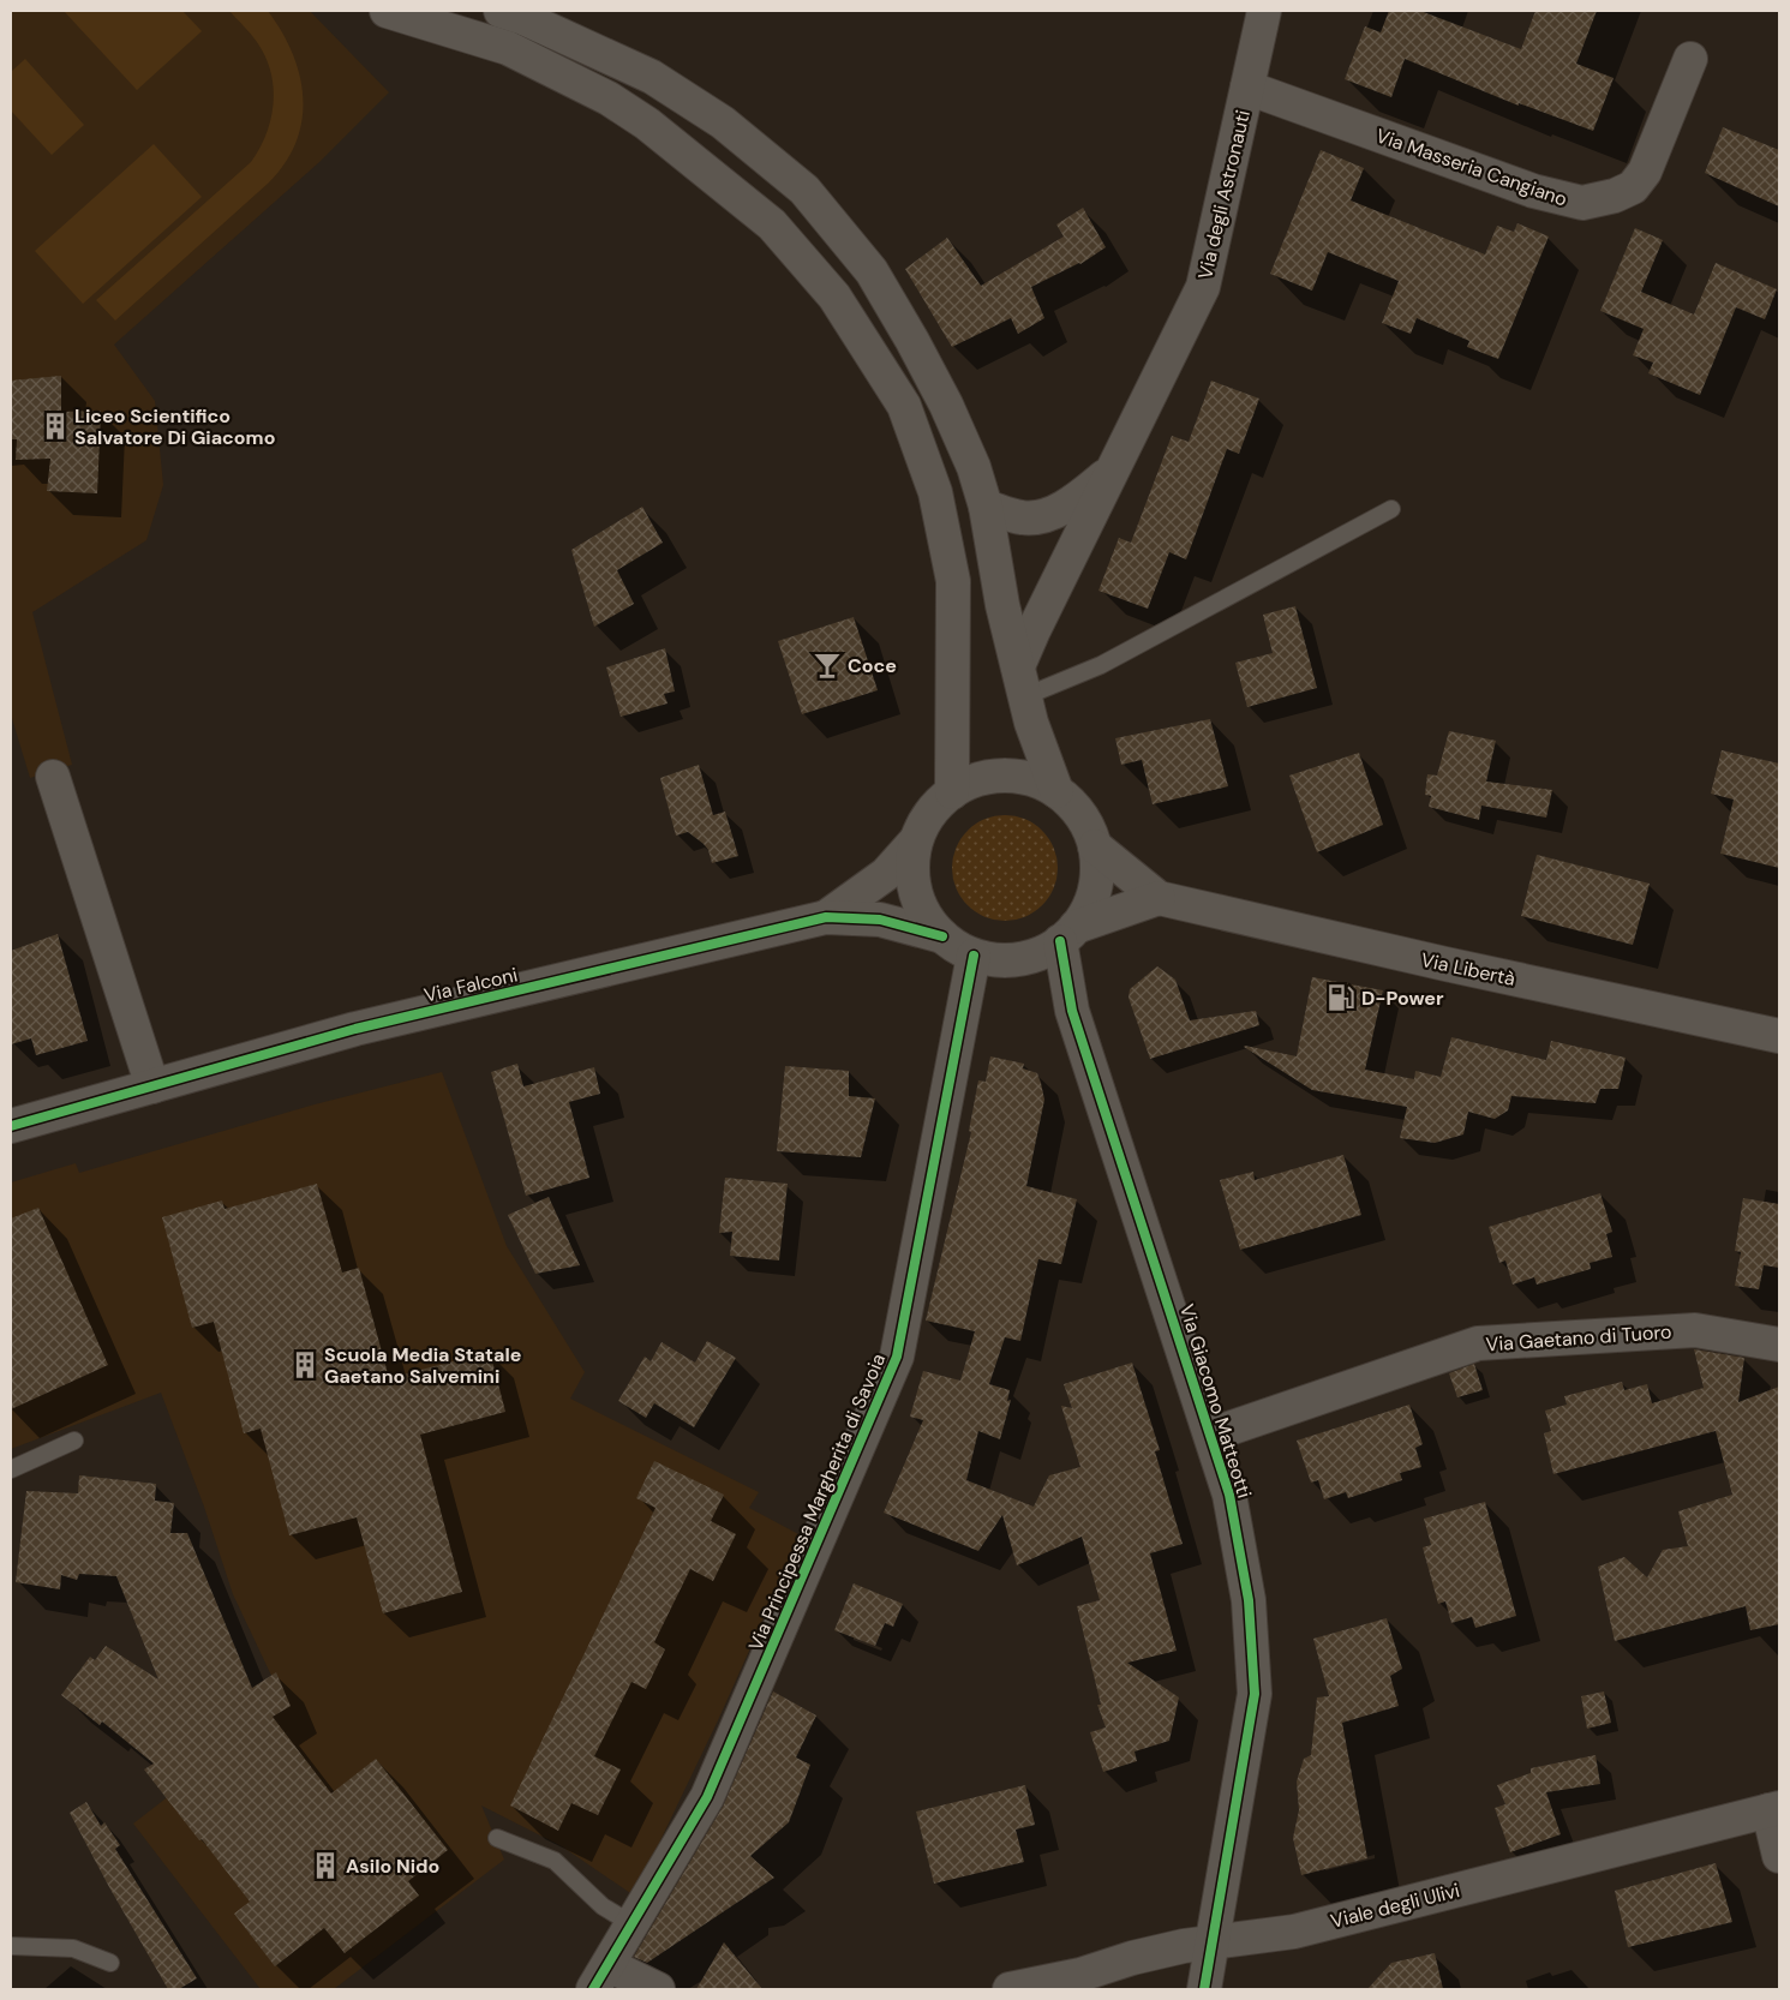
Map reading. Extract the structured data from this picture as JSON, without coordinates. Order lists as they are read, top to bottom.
{
  "streets": {
    "street": [
      "Via Masseria Cangiano",
      "Via degli Astronauti",
      "Via Libertà",
      "Via Falconi",
      "Via Gaetano di Tuoro",
      "Via Giacomo Matteotti",
      "Via Principessa Margherita di Savoia",
      "Viale degli Ulivi"
    ]
  },
  "crossings": [
    ["Via Masseria Cangiano", "Via degli Astronauti"],
    ["Via Libertà", "Via Falconi"],
    ["Via Libertà", "Via Giacomo Matteotti"],
    ["Via Libertà", "Via Principessa Margherita di Savoia"],
    ["Via Falconi", "Via Giacomo Matteotti"],
    ["Via Falconi", "Via Principessa Margherita di Savoia"],
    ["Via Gaetano di Tuoro", "Via Giacomo Matteotti"],
    ["Via Giacomo Matteotti", "Via Principessa Margherita di Savoia"],
    ["Via Giacomo Matteotti", "Viale degli Ulivi"]
  ],
  "places": {
    "building": ["Liceo Scientifico Salvatore Di Giacomo", "Scuola Media Statale Gaetano Salvemini", "Asilo Nido"],
    "bar": ["Coce"],
    "fuel station": ["D-Power"]
  }
}
